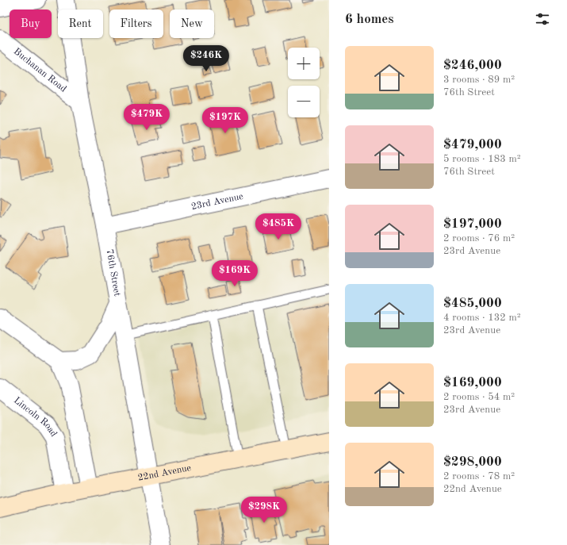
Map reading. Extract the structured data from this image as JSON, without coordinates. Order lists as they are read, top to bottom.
{
  "streets": {
    "street": [
      "Buchanan Road",
      "23rd Avenue",
      "76th Street",
      "Lincoln Road",
      "22nd Avenue"
    ]
  },
  "crossings": [
    ["Buchanan Road", "76th Street"],
    ["23rd Avenue", "76th Street"],
    ["76th Street", "22nd Avenue"],
    ["Lincoln Road", "22nd Avenue"]
  ],
  "page": {
    "heading": "6 homes",
    "chip": [
      "Buy",
      "Rent",
      "Filters",
      "New"
    ],
    "list": [
      {
        "name": "$246,000",
        "note": "3 rooms · 89 m² · 76th Street"
      },
      {
        "name": "$479,000",
        "note": "5 rooms · 183 m² · 76th Street"
      },
      {
        "name": "$197,000",
        "note": "2 rooms · 76 m² · 23rd Avenue"
      },
      {
        "name": "$485,000",
        "note": "4 rooms · 132 m² · 23rd Avenue"
      },
      {
        "name": "$169,000",
        "note": "2 rooms · 54 m² · 23rd Avenue"
      },
      {
        "name": "$298,000",
        "note": "2 rooms · 78 m² · 22nd Avenue"
      }
    ],
    "price": [
      "$246K",
      "$479K",
      "$197K",
      "$485K",
      "$169K",
      "$298K"
    ],
    "map_buttons": ["+", "−"]
  }
}
